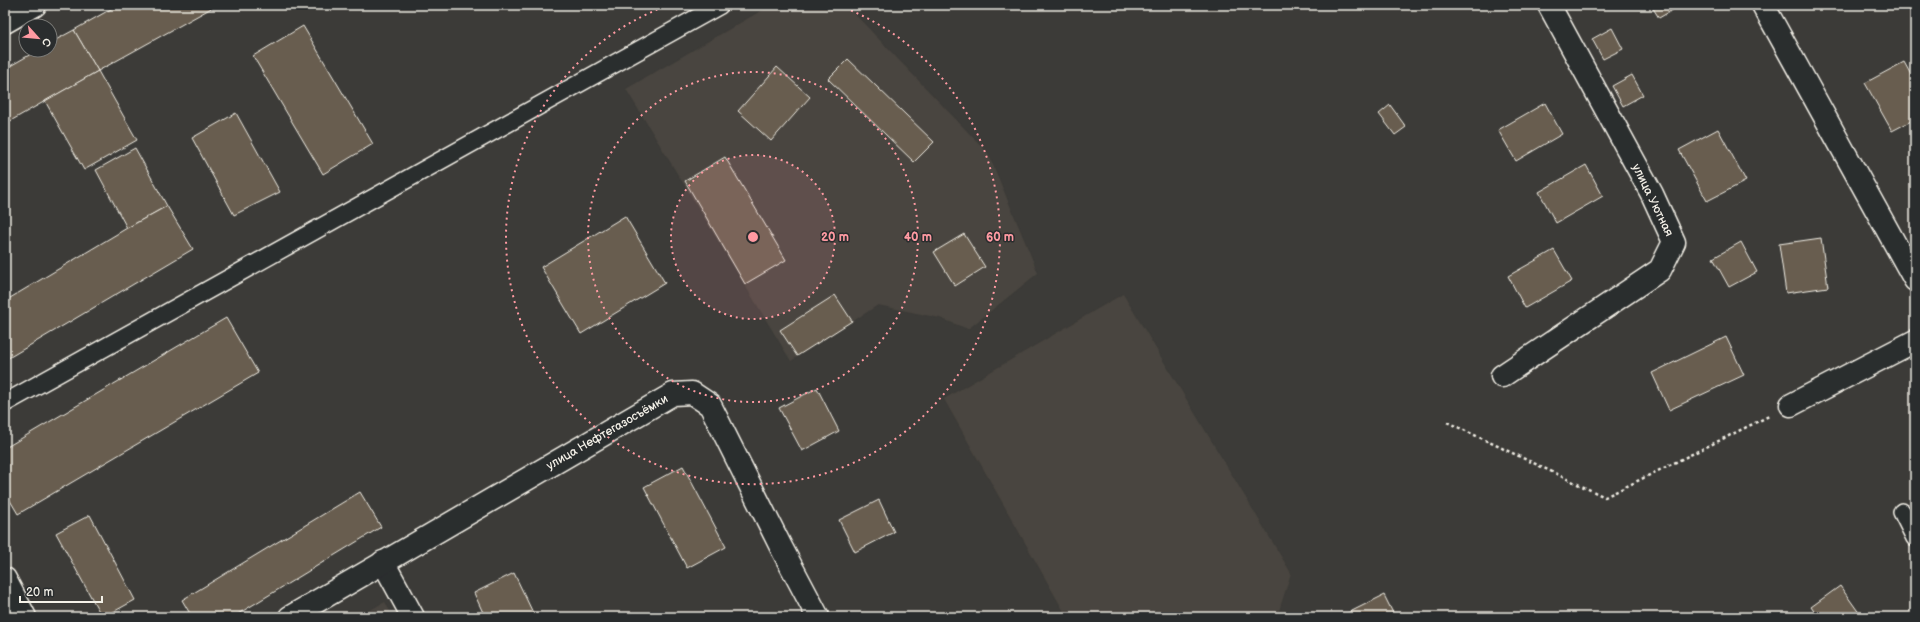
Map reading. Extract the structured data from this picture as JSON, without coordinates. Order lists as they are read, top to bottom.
{
  "streets": {
    "street": ["улица Уютная", "улица Нефтегазосъёмки"]
  },
  "scale_bar": "20 m",
  "north": "bottom right",
  "rings": ["20 m", "40 m", "60 m"]
}
